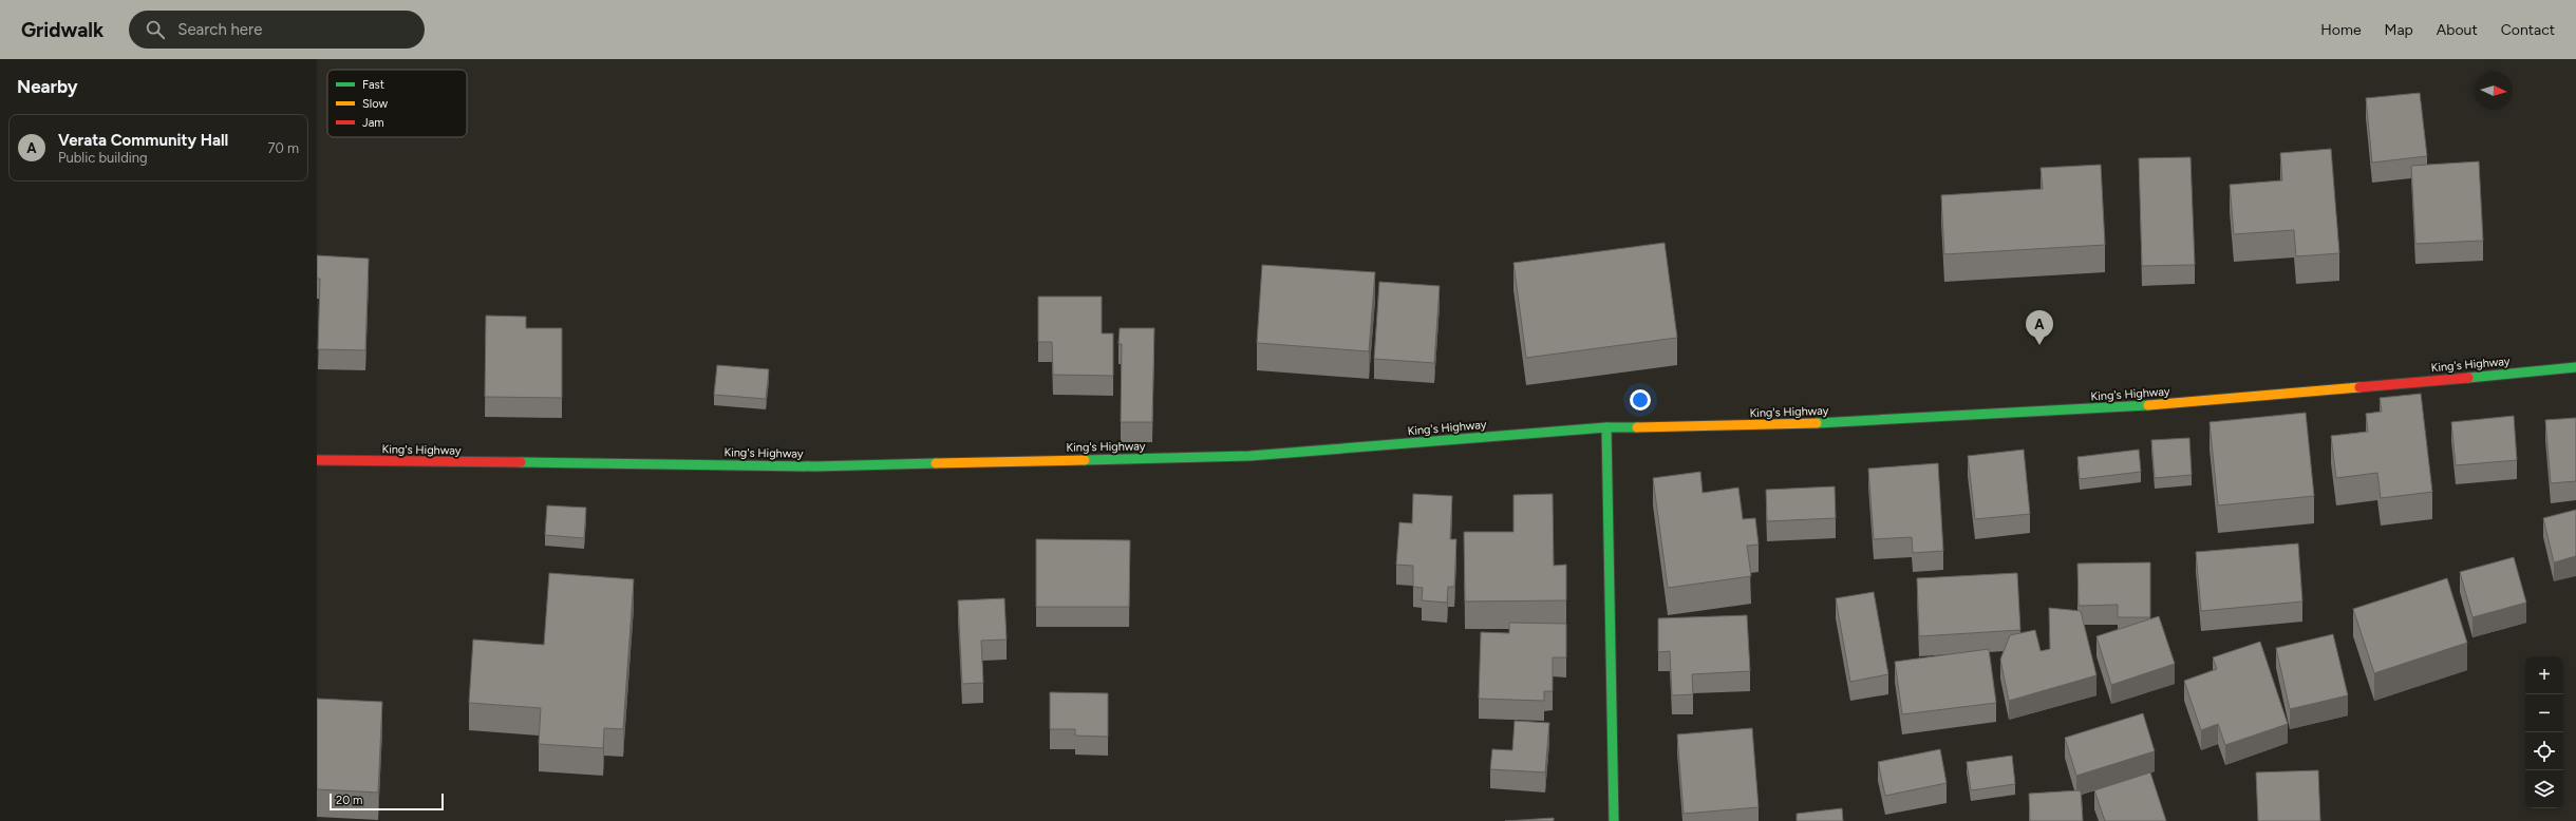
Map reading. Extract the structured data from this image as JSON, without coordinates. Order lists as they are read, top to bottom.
{
  "streets": {
    "main road": ["King's Highway"]
  },
  "legend": ["Fast", "Slow", "Jam"],
  "scale_bar": "20 m",
  "north": "right",
  "page": {
    "header": "Gridwalk",
    "search": "Search here",
    "nav": [
      "Home",
      "Map",
      "About",
      "Contact"
    ],
    "heading": "Nearby",
    "list": [
      {
        "mark": "A",
        "name": "Verata Community Hall",
        "note": "Public building",
        "value": "70 m"
      }
    ],
    "pins": "A",
    "map_buttons": ["+", "−"],
    "scale": "20 m"
  }
}
